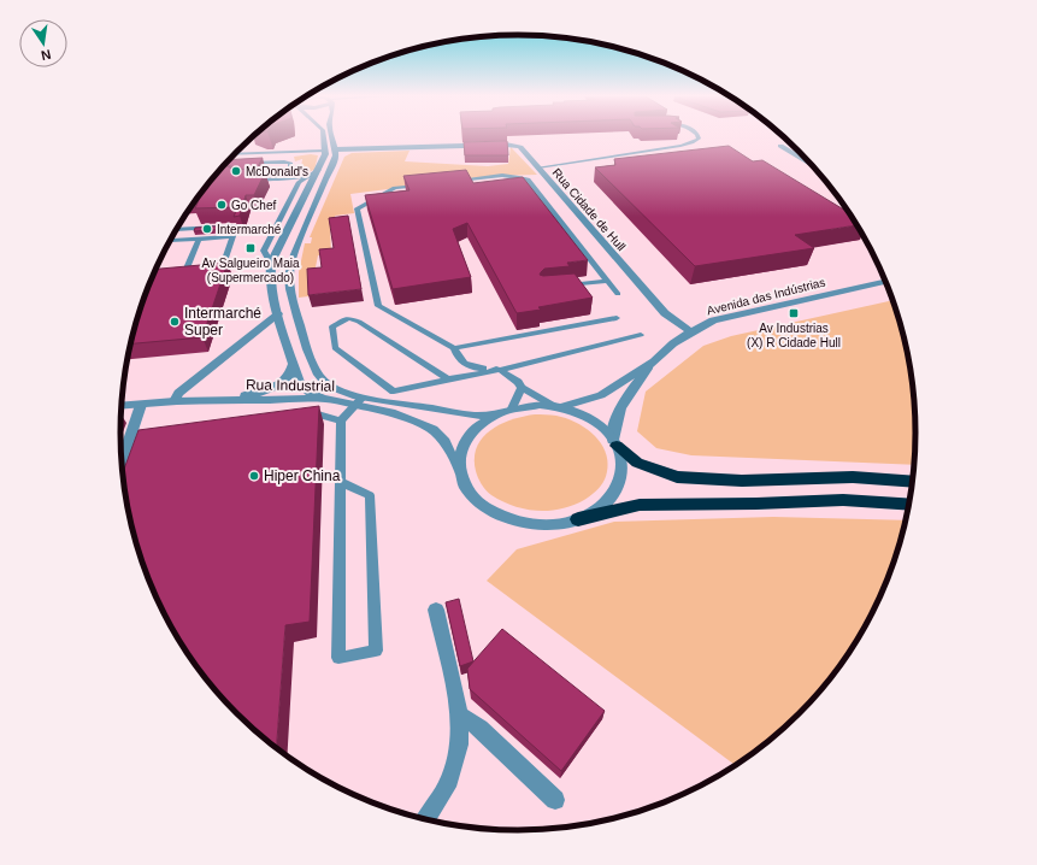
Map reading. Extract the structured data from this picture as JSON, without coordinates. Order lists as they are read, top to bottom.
{
  "streets": {
    "street": ["Rua Cidade de Hull", "Avenida das Indústrias", "Rua Industrial"]
  },
  "crossings": [
    ["Rua Cidade de Hull", "Avenida das Indústrias"],
    ["Rua Cidade de Hull", "Rua Industrial"],
    ["Avenida das Indústrias", "Rua Industrial"]
  ],
  "places": {
    "other": [
      "McDonald's",
      "Go Chef",
      "Intermarché",
      "Intermarché Super",
      "Hiper China"
    ],
    "transit": ["Av Salgueiro Maia (Supermercado)", "Av Industrias (X) R Cidade Hull"]
  },
  "north": "bottom"
}
